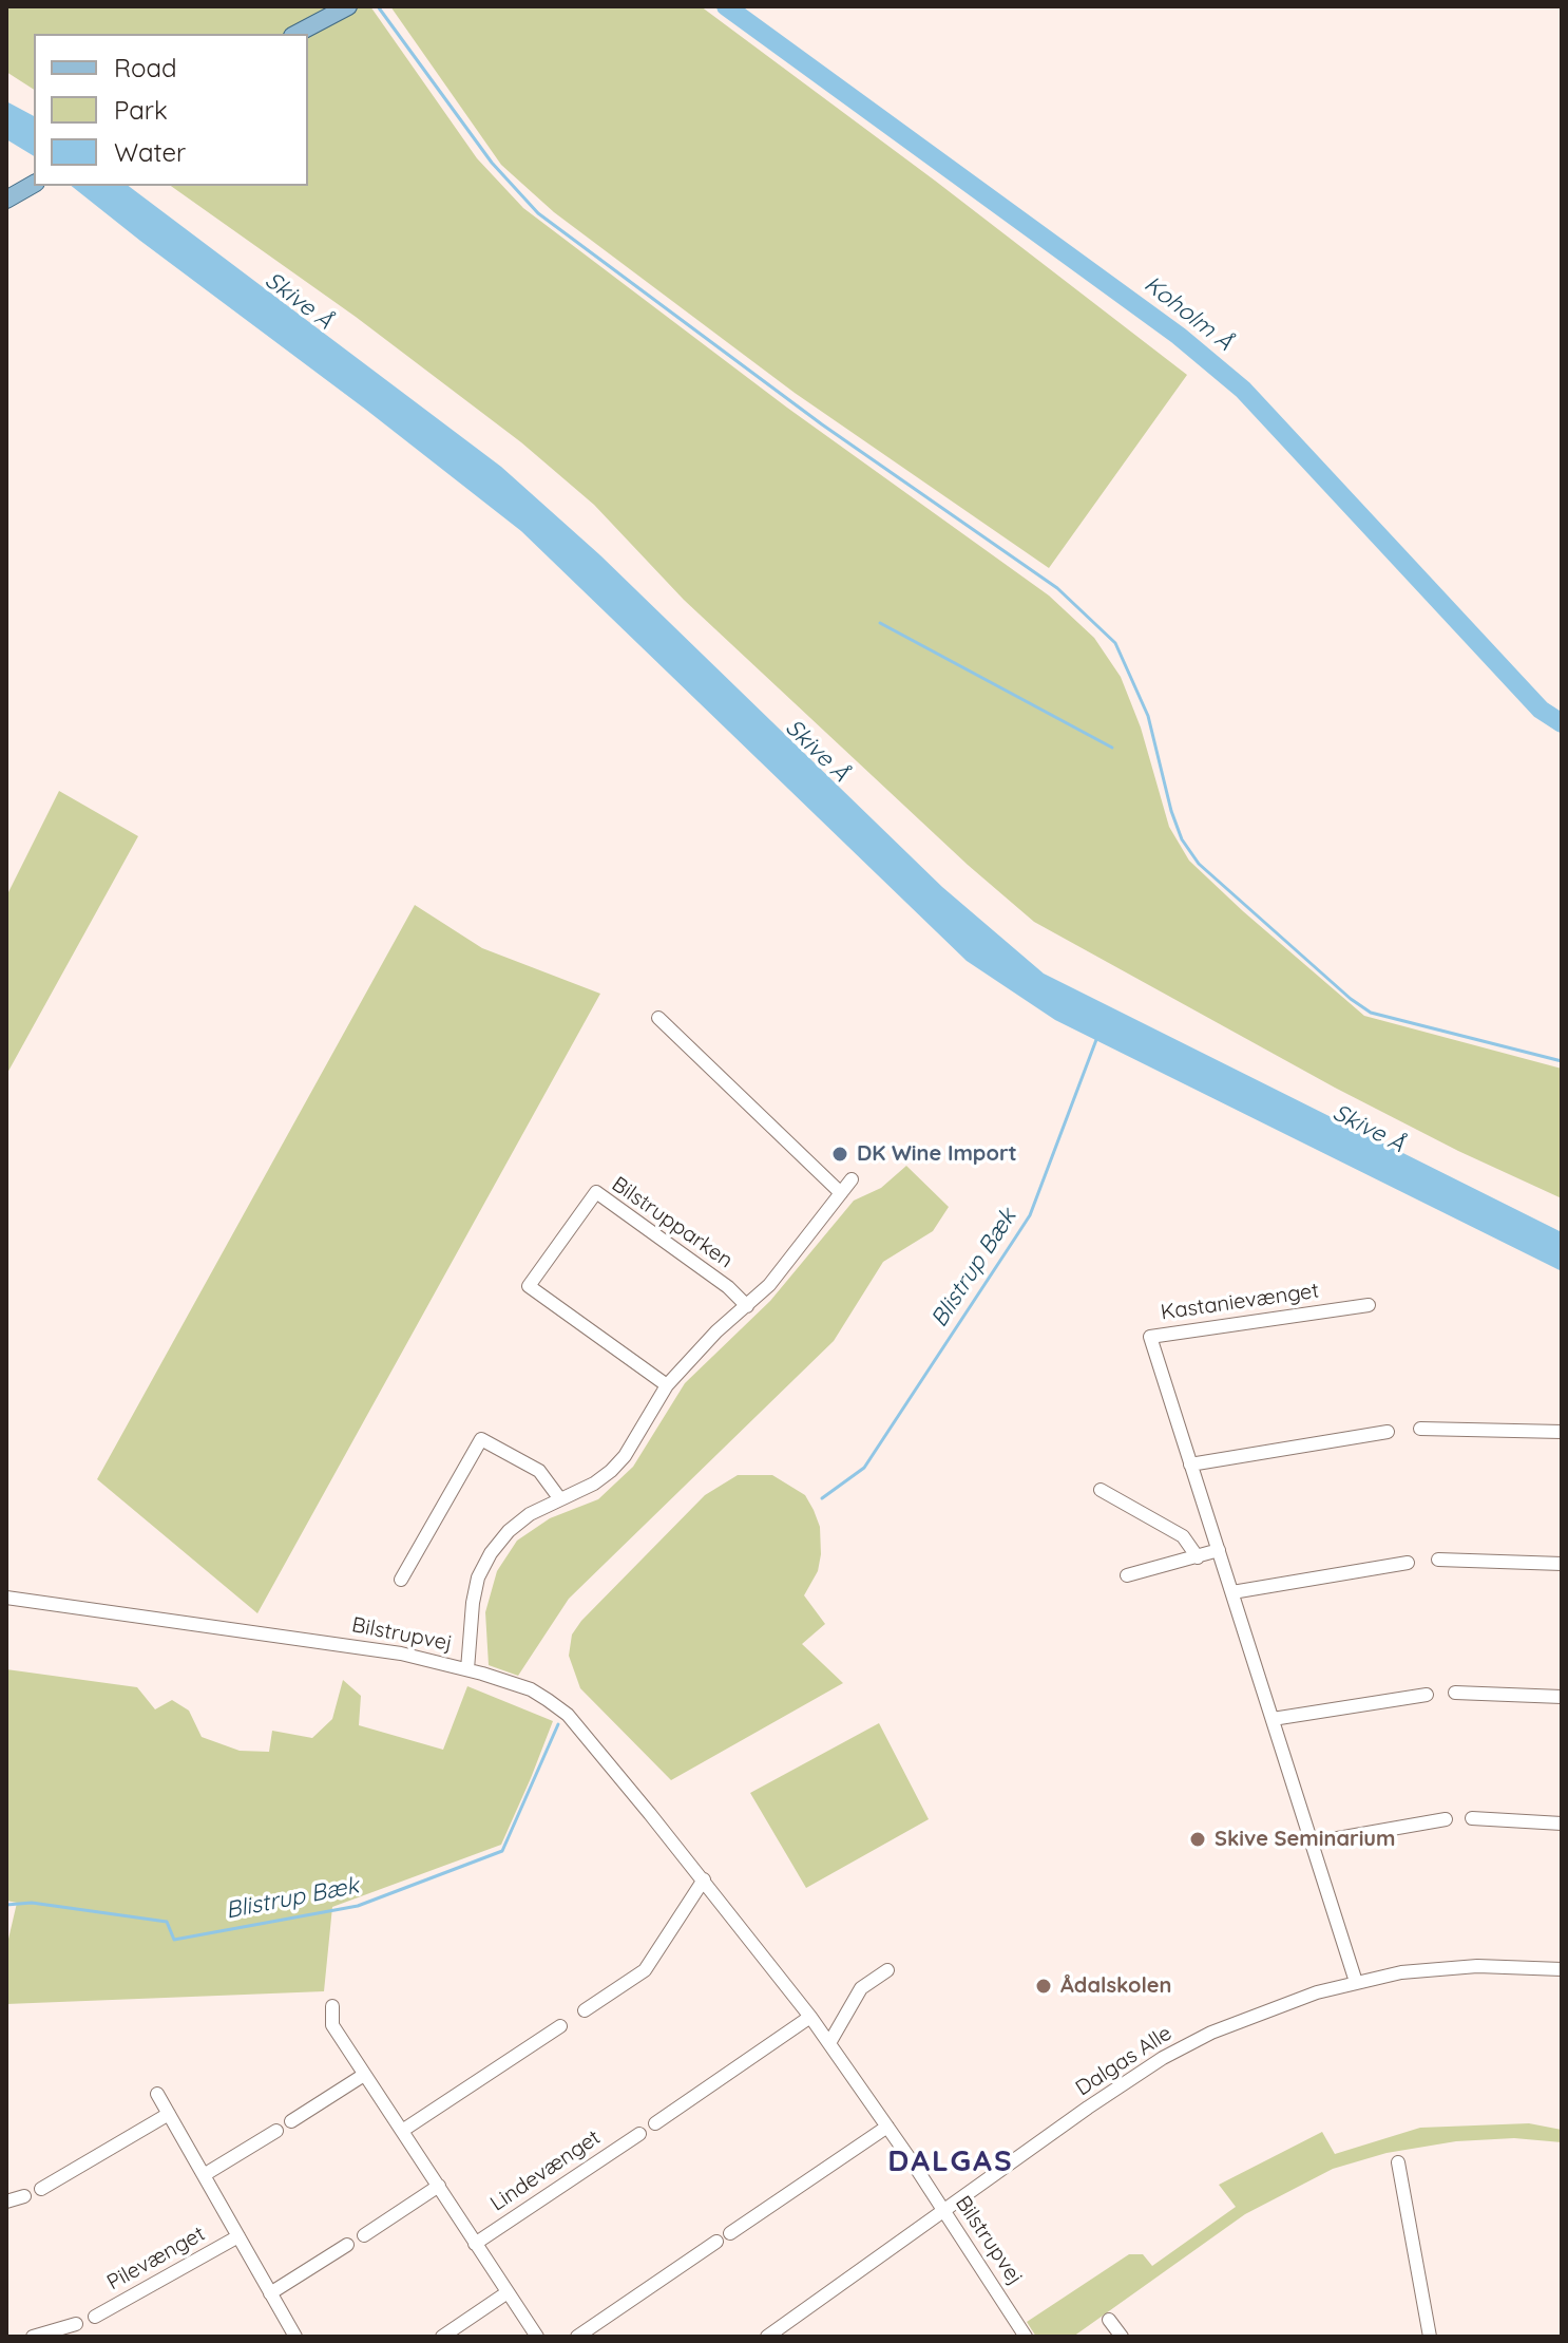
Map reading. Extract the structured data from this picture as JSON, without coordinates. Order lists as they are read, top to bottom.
{
  "streets": {
    "street": [
      "Bilstrupparken",
      "Kastanievænget",
      "Bilstrupvej",
      "Dalgas Alle",
      "Lindevænget",
      "Pilevænget"
    ]
  },
  "crossings": [
    ["Kastanievænget", "Dalgas Alle"],
    ["Bilstrupvej", "Dalgas Alle"]
  ],
  "districts": ["DALGAS"],
  "water": ["Skive Å", "Koholm Å", "Blistrup Bæk"],
  "places": ["DK Wine Import", "Skive Seminarium", "Ådalskolen"],
  "legend": ["Road", "Park", "Water"]
}
